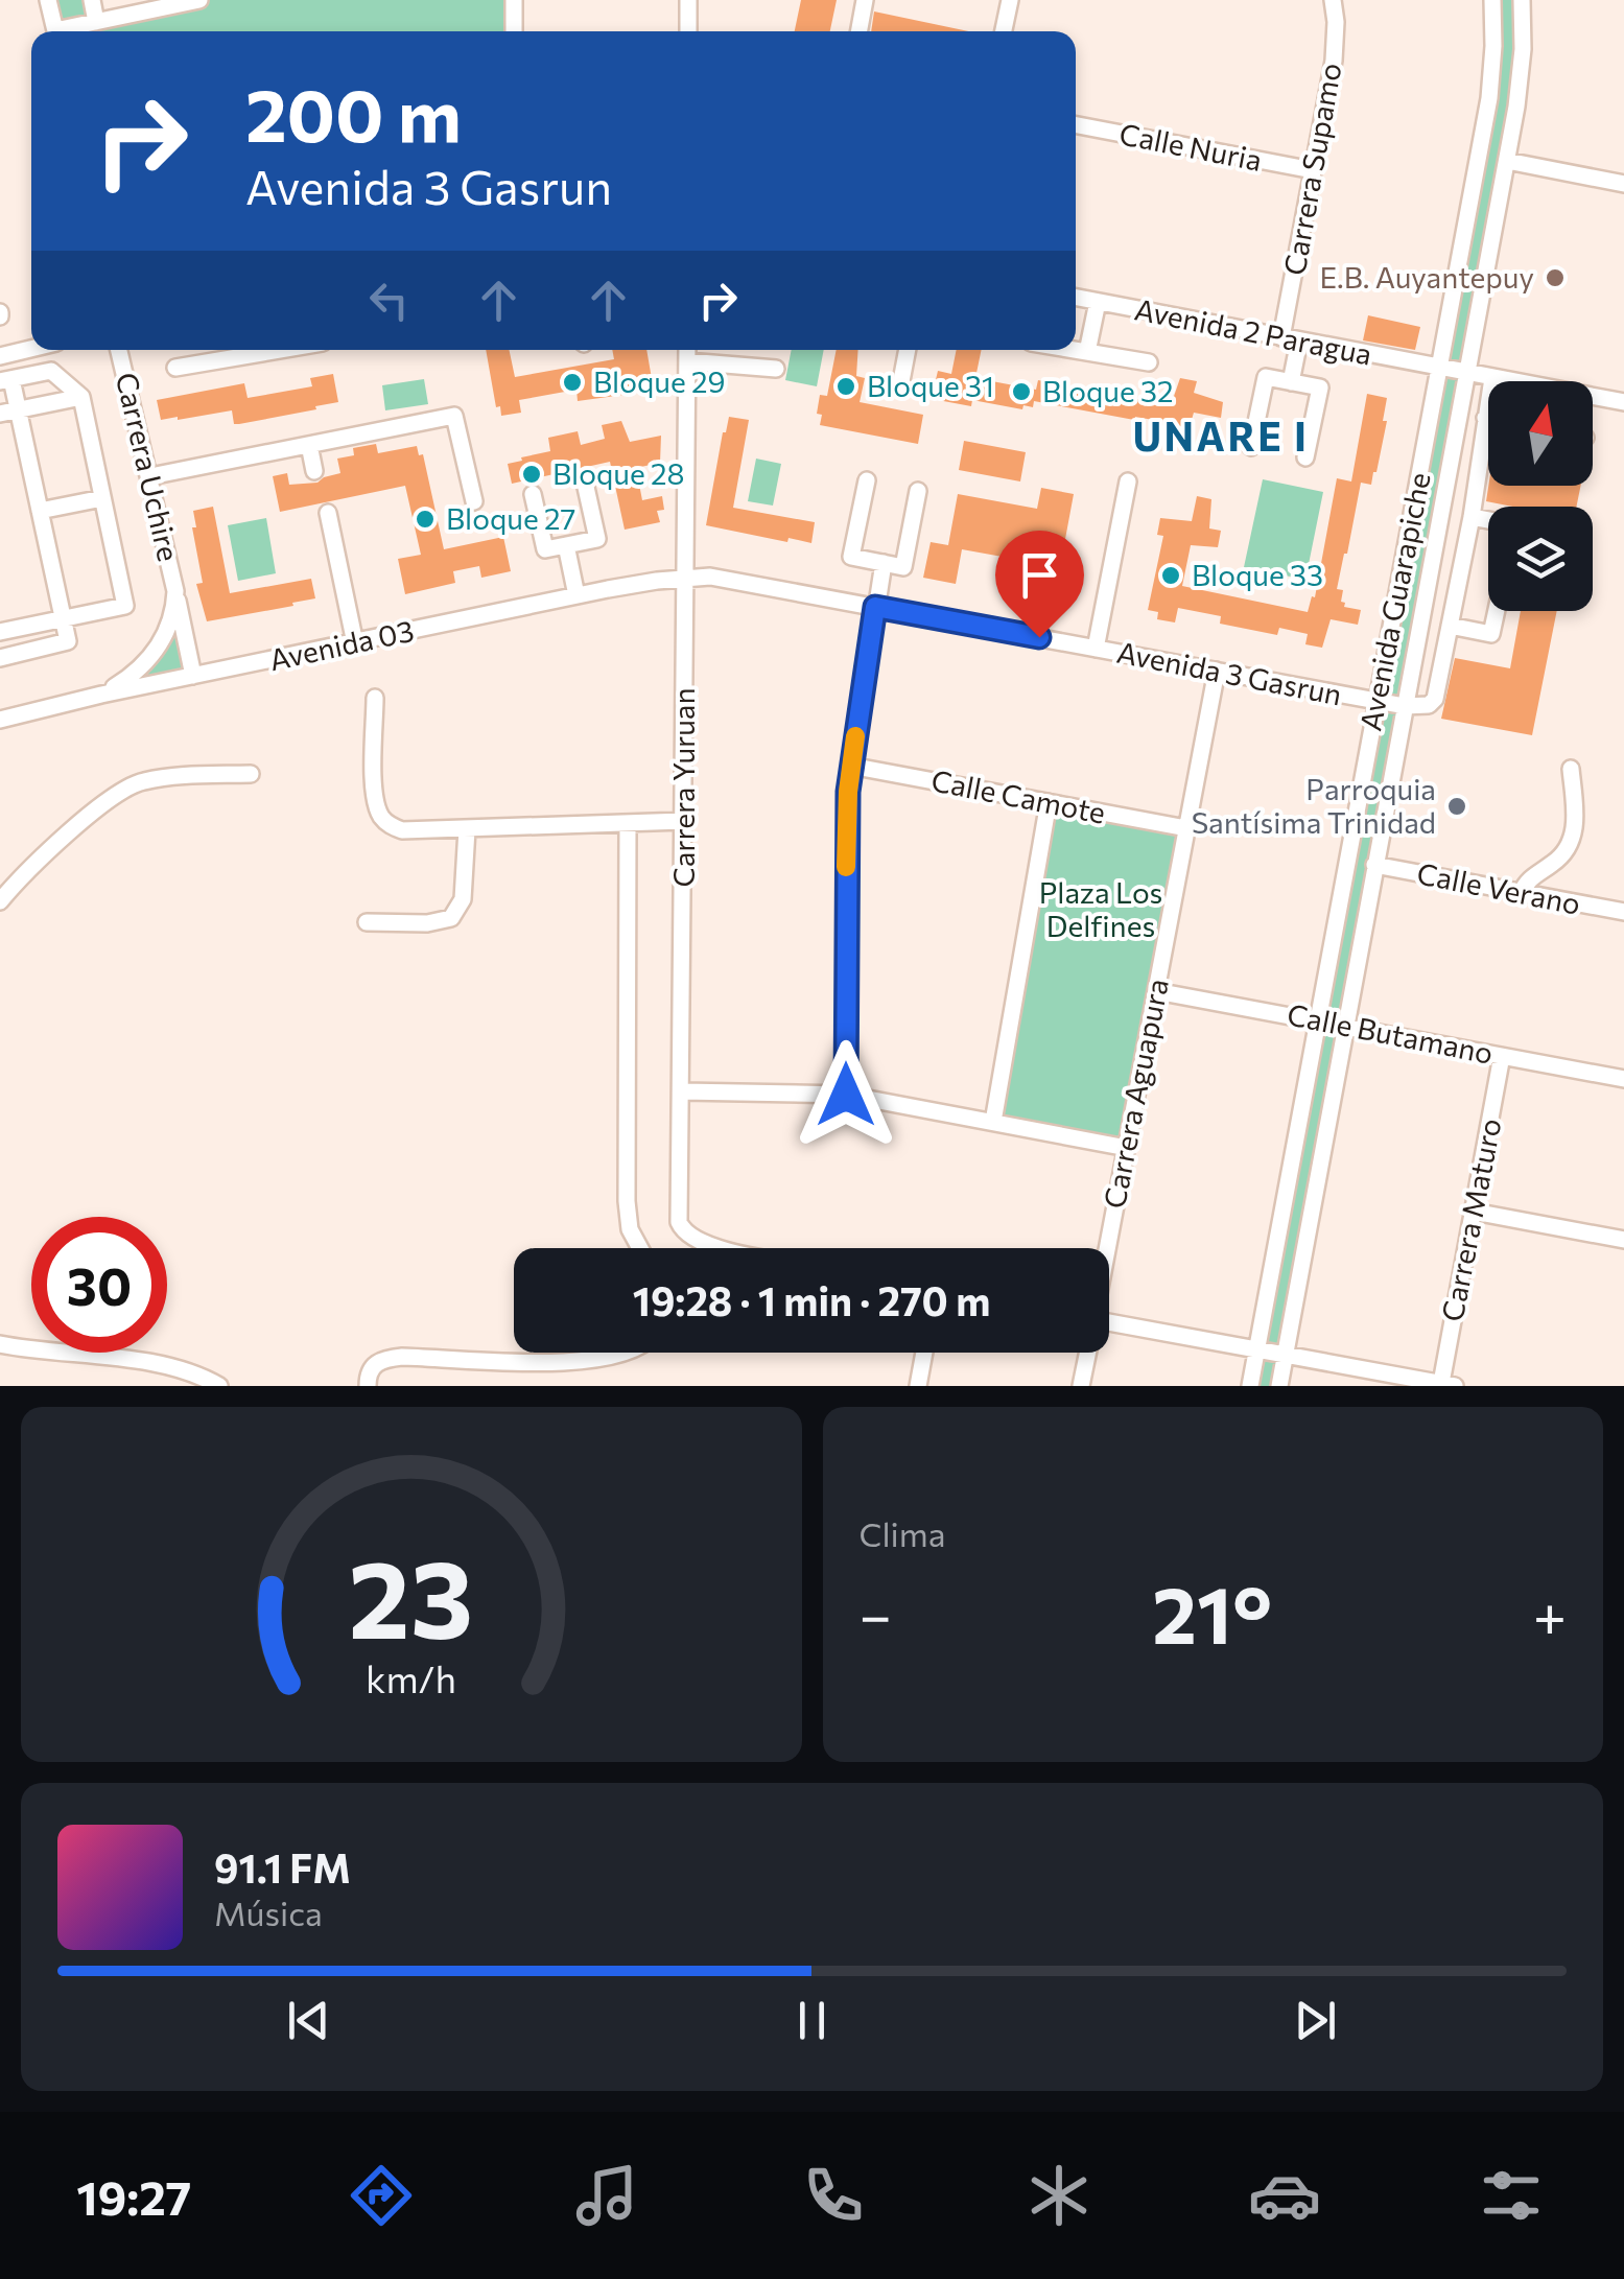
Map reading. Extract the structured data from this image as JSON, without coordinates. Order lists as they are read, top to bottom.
{
  "streets": {
    "street": [
      "Calle Nuria",
      "Carrera Supamo",
      "Avenida 2 Paragua",
      "Carrera Uchire",
      "Avenida Guarapiche",
      "Avenida 03",
      "Avenida 3 Gasrun",
      "Carrera Yuruan",
      "Calle Camote",
      "Calle Verano",
      "Calle Butamano",
      "Carrera Aguapura",
      "Carrera Maturo"
    ]
  },
  "crossings": [
    ["Calle Nuria", "Carrera Supamo"],
    ["Carrera Supamo", "Avenida 2 Paragua"],
    ["Avenida 2 Paragua", "Avenida Guarapiche"],
    ["Carrera Uchire", "Avenida 03"],
    ["Avenida Guarapiche", "Avenida 3 Gasrun"],
    ["Avenida Guarapiche", "Calle Verano"],
    ["Avenida Guarapiche", "Calle Butamano"],
    ["Avenida 03", "Avenida 3 Gasrun"],
    ["Avenida 03", "Carrera Yuruan"],
    ["Avenida 3 Gasrun", "Carrera Yuruan"],
    ["Avenida 3 Gasrun", "Carrera Aguapura"],
    ["Calle Camote", "Carrera Aguapura"],
    ["Calle Butamano", "Carrera Aguapura"],
    ["Calle Butamano", "Carrera Maturo"]
  ],
  "districts": ["UNARE I"],
  "parks": ["Plaza Los Delfines"],
  "places": [
    "E.B. Auyantepuy",
    "Bloque 29",
    "Bloque 31",
    "Bloque 32",
    "Bloque 28",
    "Bloque 27",
    "Bloque 33",
    "Parroquia Santísima Trinidad"
  ],
  "north": "top",
  "page": {
    "turn": ["200 m", "Avenida 3 Gasrun"],
    "limit": "30",
    "trip": "19:28 · 1 min · 270 m",
    "tile": "Clima",
    "heat": ["−", "21°", "+"],
    "song": ["91.1 FM", "Música"],
    "tabs": "19:27",
    "gauge": ["23", "km/h"]
  }
}
